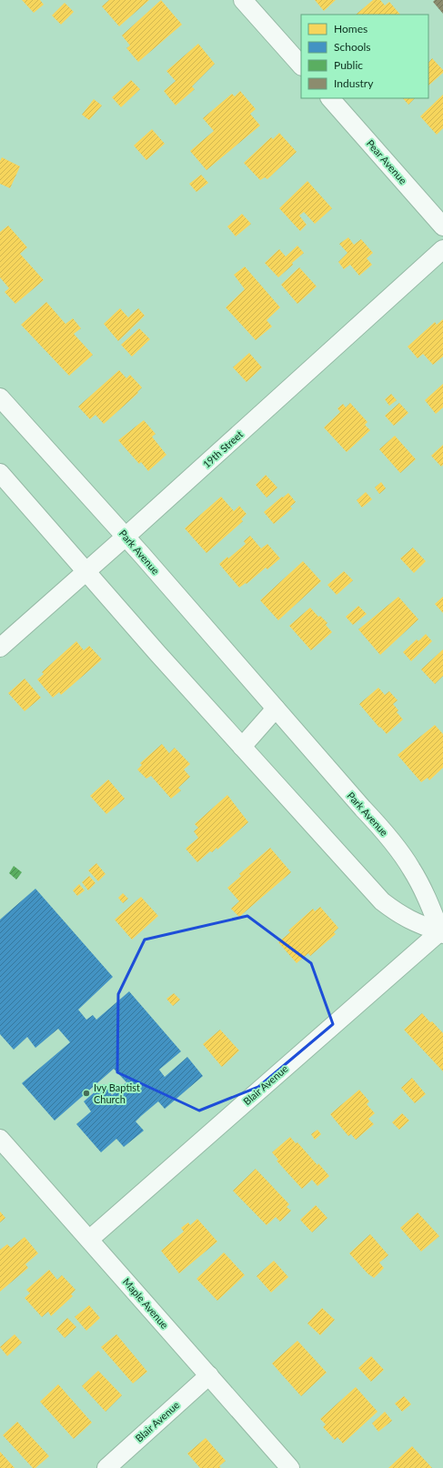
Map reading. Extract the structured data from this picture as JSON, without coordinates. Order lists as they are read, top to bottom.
{
  "streets": {
    "street": [
      "Pear Avenue",
      "19th Street",
      "Park Avenue",
      "Blair Avenue",
      "Maple Avenue"
    ]
  },
  "crossings": [
    ["19th Street", "Park Avenue"],
    ["Park Avenue", "Blair Avenue"],
    ["Blair Avenue", "Maple Avenue"]
  ],
  "places": ["Ivy Baptist Church"],
  "legend": [
    "Homes",
    "Schools",
    "Public",
    "Industry"
  ]
}
